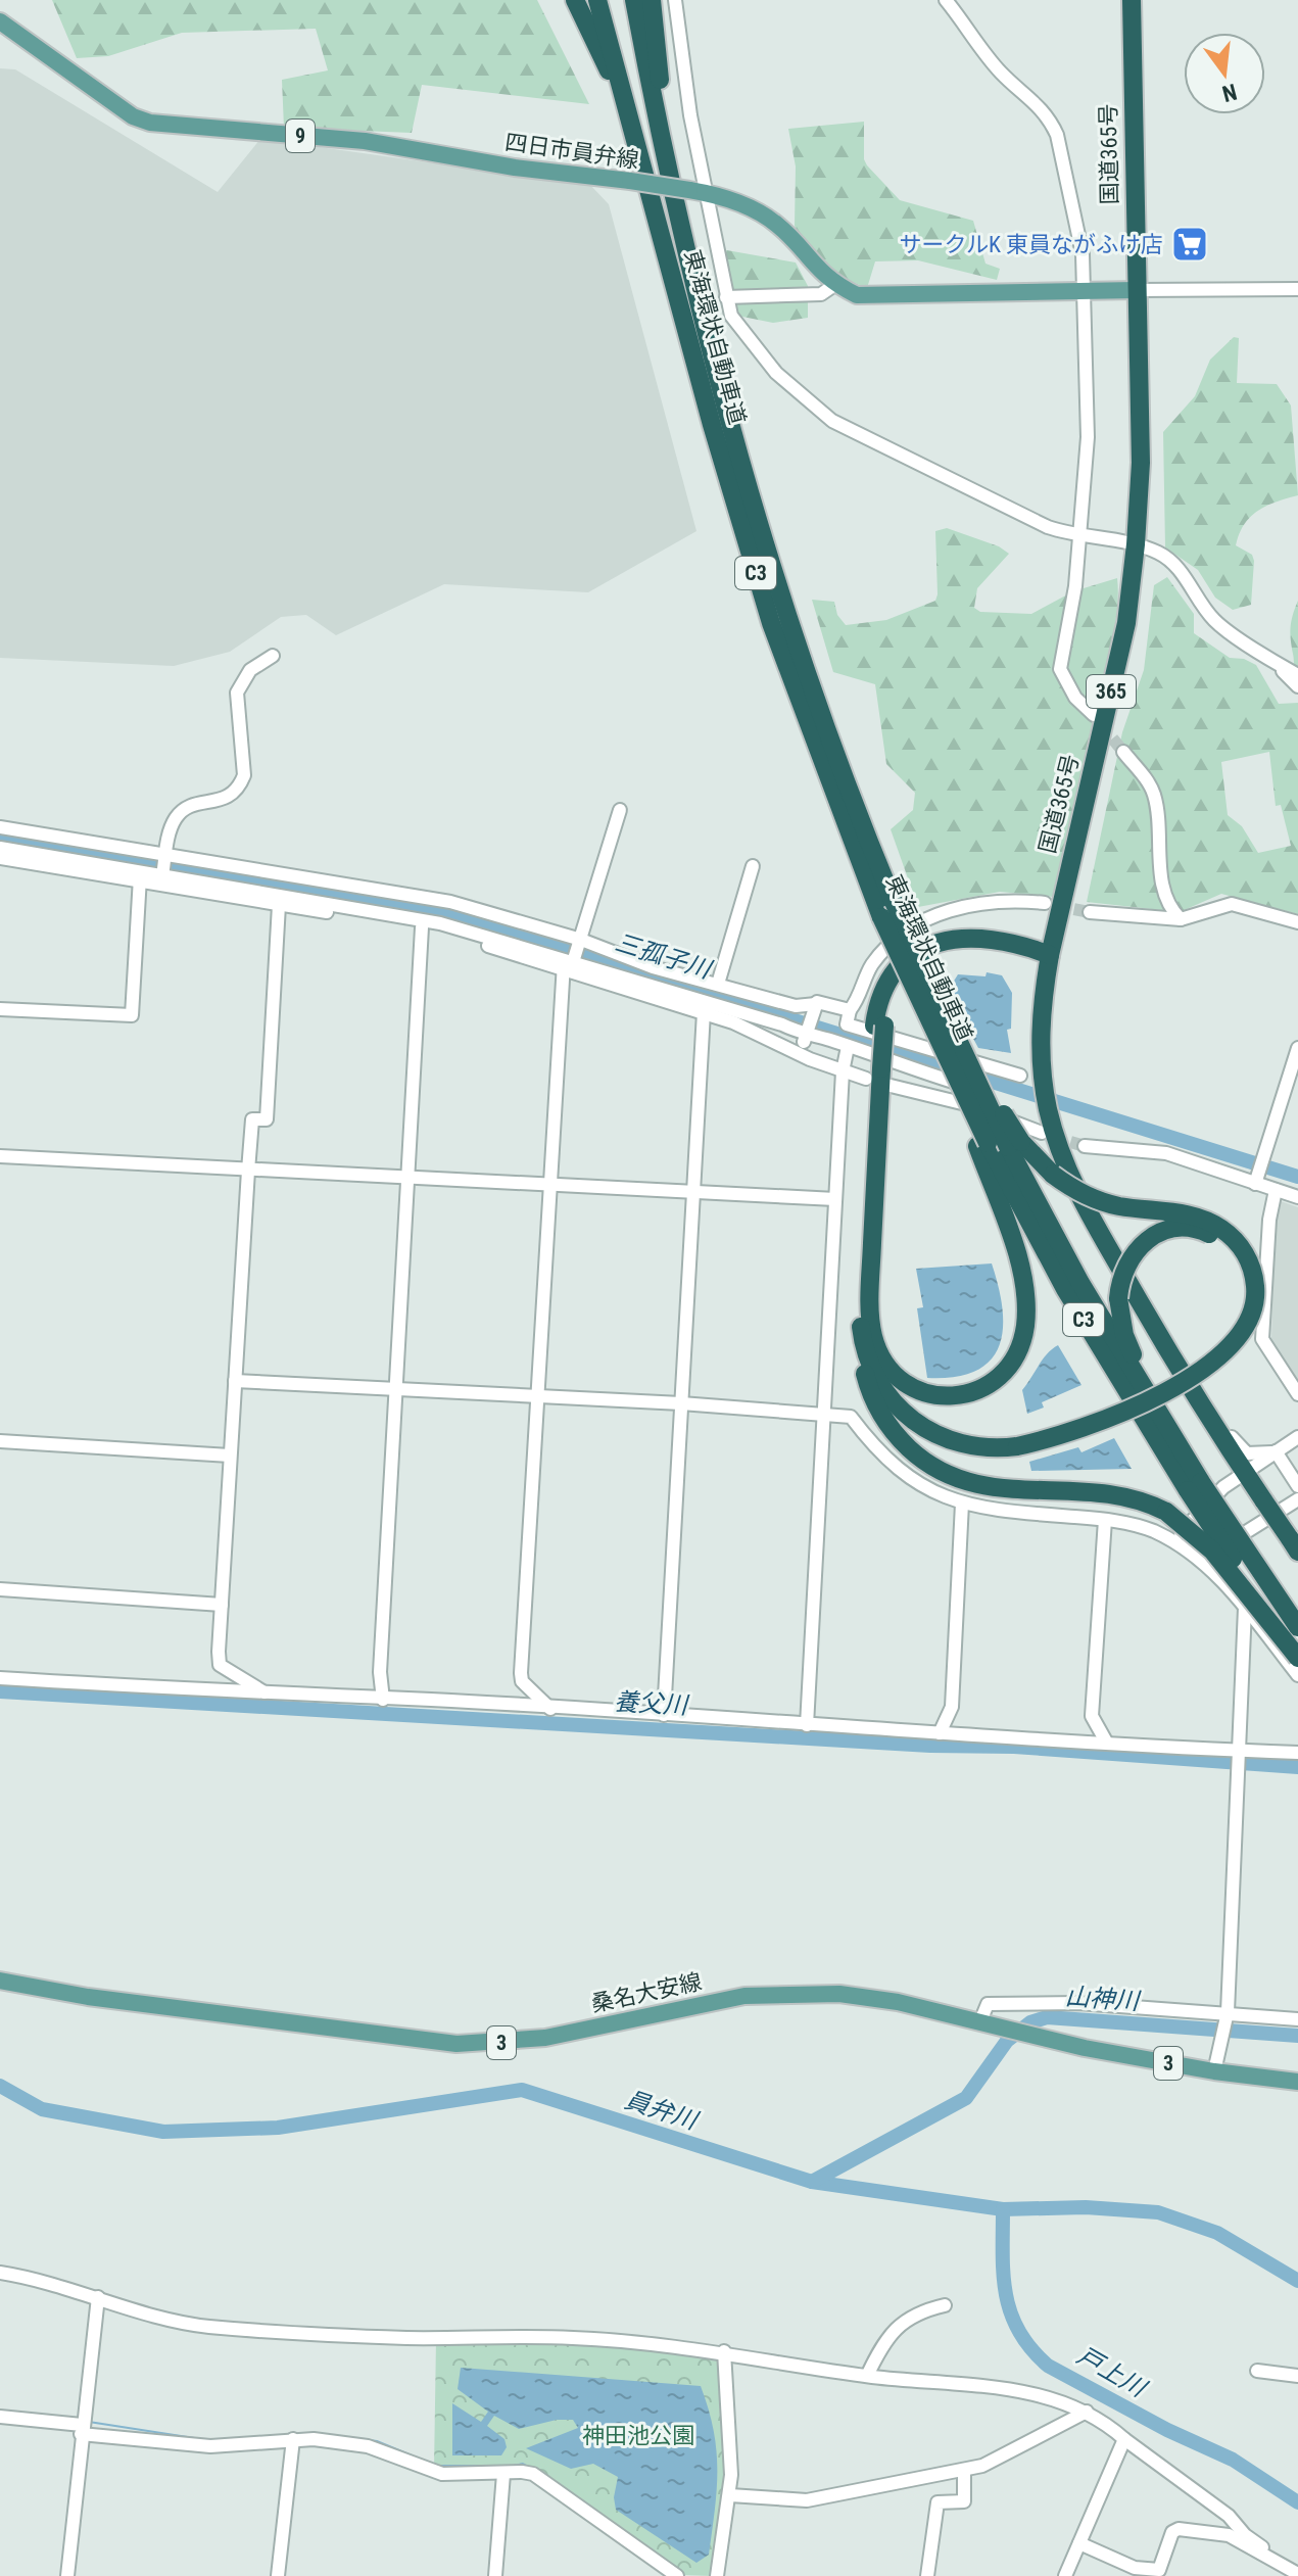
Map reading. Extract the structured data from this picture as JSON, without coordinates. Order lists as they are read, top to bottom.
{
  "streets": {
    "highway": [
      "国道365号",
      "東海環状自動車道",
      "C3",
      "365"
    ],
    "main road": [
      "9",
      "四日市員弁線",
      "桑名大安線",
      "3"
    ]
  },
  "crossings": [
    ["四日市員弁線", "国道365号"],
    ["東海環状自動車道", "C3"]
  ],
  "water": [
    "三孤子川",
    "養父川",
    "山神川",
    "員弁川",
    "戸上川"
  ],
  "parks": ["神田池公園"],
  "places": {
    "supermarket": ["サークルK 東員ながふけ店"]
  },
  "north": "bottom"
}
